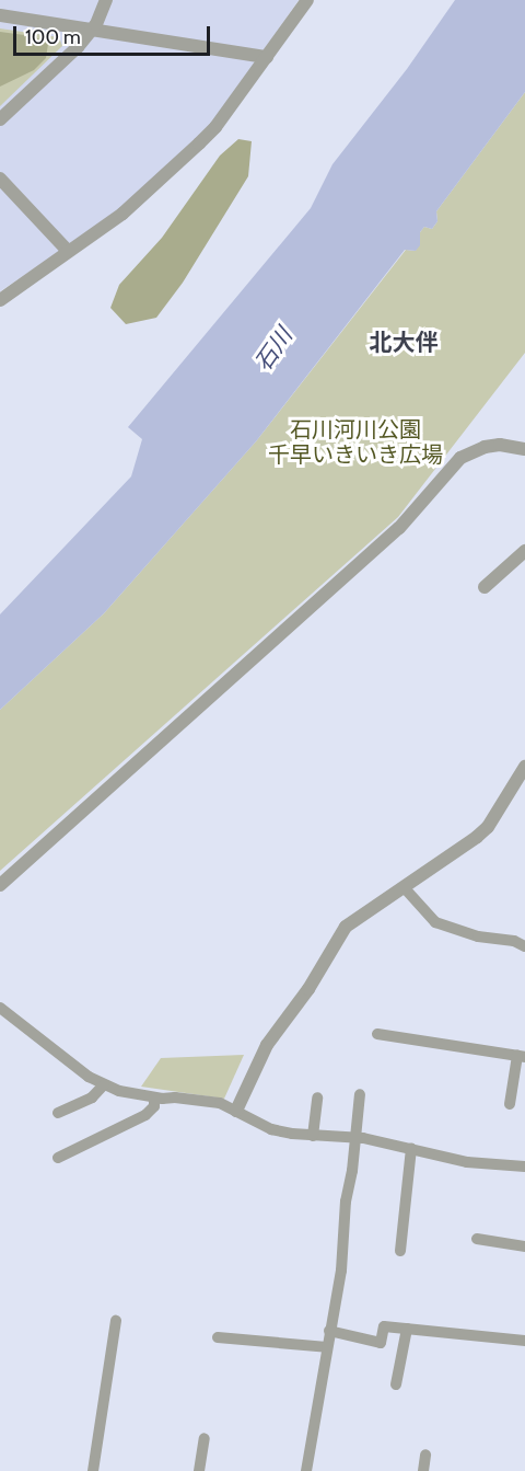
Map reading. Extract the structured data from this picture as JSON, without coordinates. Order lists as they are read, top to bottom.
{
  "districts": ["北大伴"],
  "water": ["石川"],
  "parks": ["石川河川公園 千早いきいき広場"],
  "scale_bar": "100 m"
}
